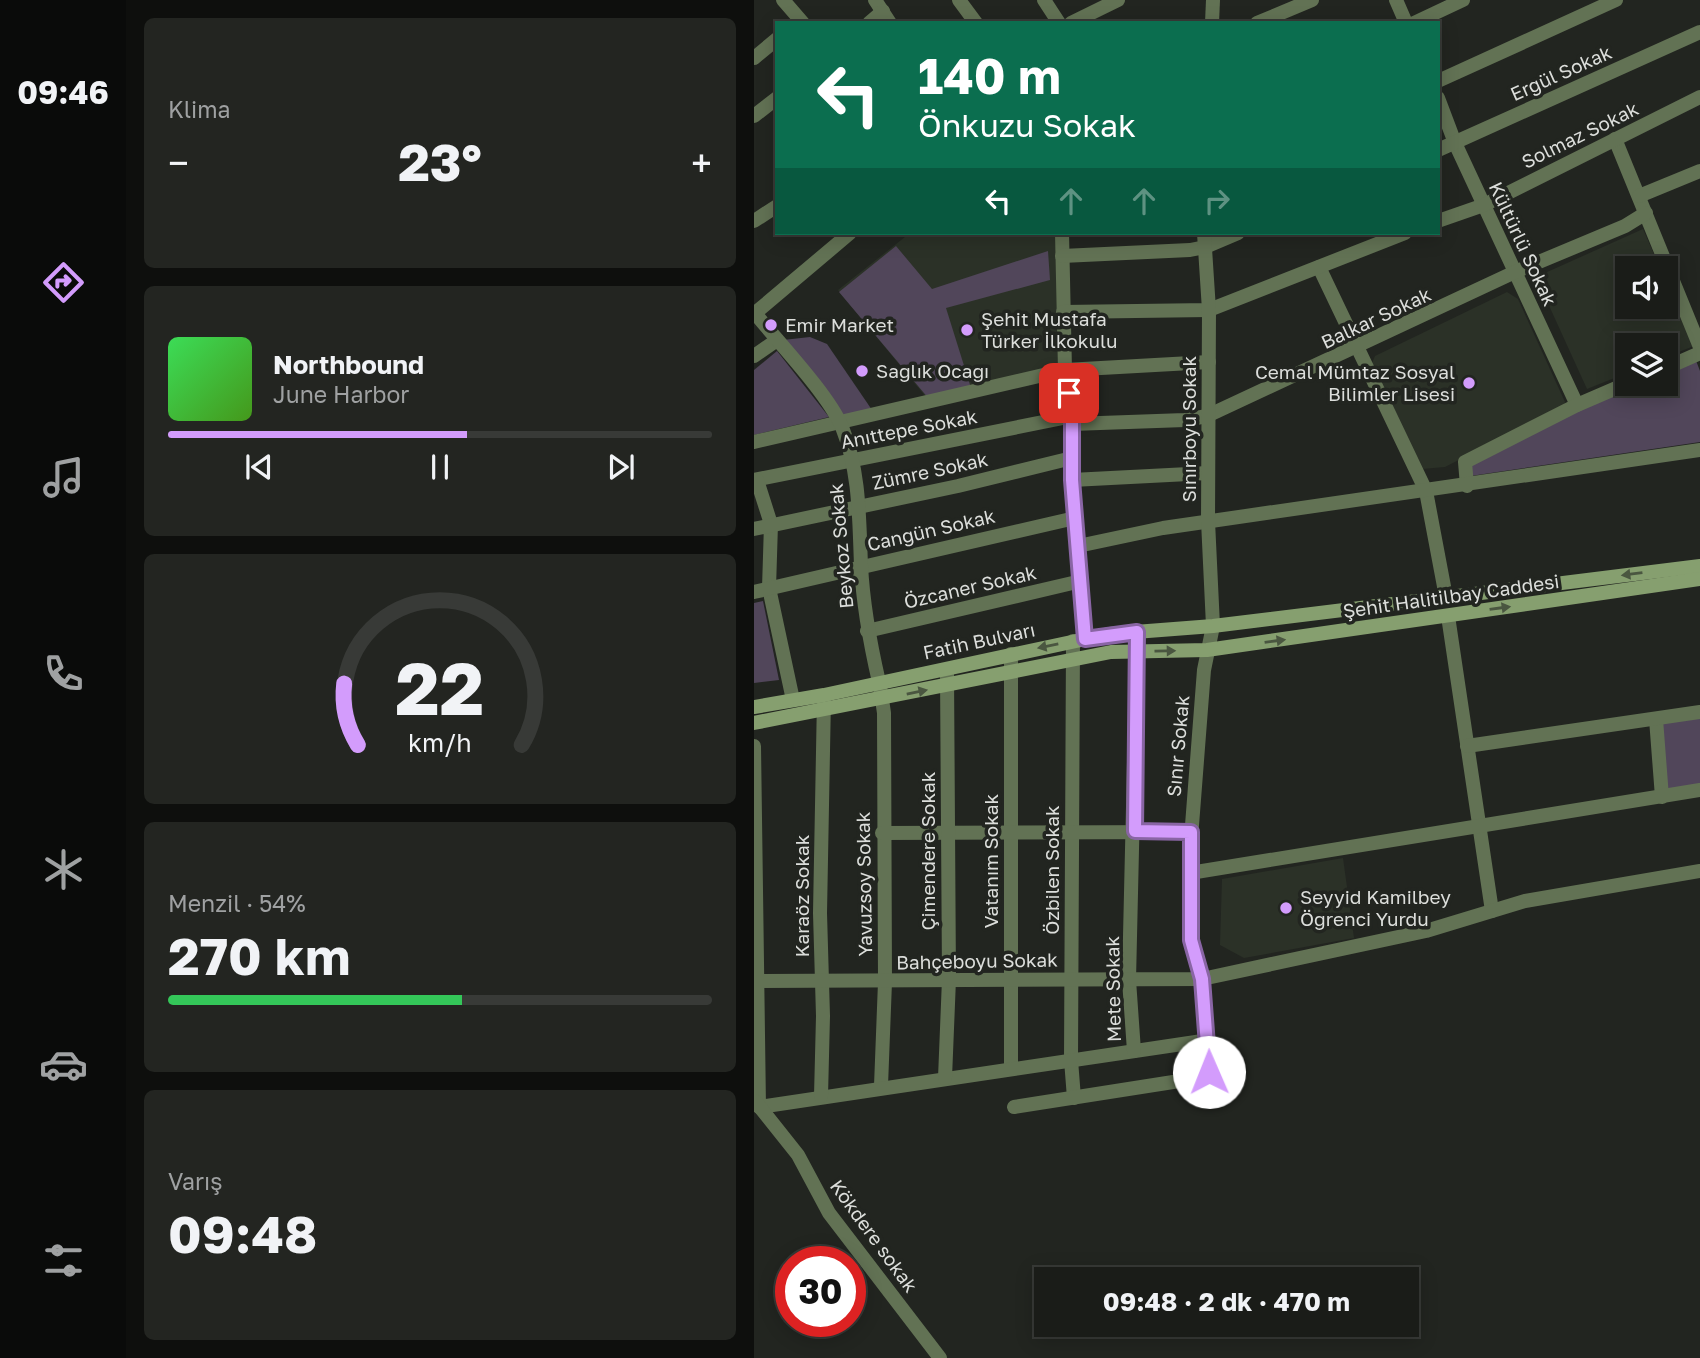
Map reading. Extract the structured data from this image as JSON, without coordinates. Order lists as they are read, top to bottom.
{
  "streets": {
    "main road": ["Şehit Halitilbay Caddesi", "Fatih Bulvarı"],
    "street": [
      "Ergül Sokak",
      "Solmaz Sokak",
      "Kültürlü Sokak",
      "Balkar Sokak",
      "Anıttepe Sokak",
      "Sınırboyu Sokak",
      "Zümre Sokak",
      "Cangün Sokak",
      "Beykoz Sokak",
      "Özcaner Sokak",
      "Sınır Sokak",
      "Çimendere Sokak",
      "Vatanım Sokak",
      "Özbilen Sokak",
      "Yavuzsoy Sokak",
      "Karaöz Sokak",
      "Bahçeboyu Sokak",
      "Mete Sokak",
      "Kökdere sokak"
    ]
  },
  "crossings": [
    ["Ergül Sokak", "Kültürlü Sokak"],
    ["Solmaz Sokak", "Kültürlü Sokak"],
    ["Kültürlü Sokak", "Balkar Sokak"],
    ["Balkar Sokak", "Anıttepe Sokak"],
    ["Balkar Sokak", "Sınırboyu Sokak"],
    ["Balkar Sokak", "Özbilen Sokak"],
    ["Anıttepe Sokak", "Beykoz Sokak"],
    ["Anıttepe Sokak", "Özbilen Sokak"],
    ["Sınırboyu Sokak", "Şehit Halitilbay Caddesi"],
    ["Sınırboyu Sokak", "Fatih Bulvarı"],
    ["Sınırboyu Sokak", "Sınır Sokak"],
    ["Zümre Sokak", "Beykoz Sokak"],
    ["Zümre Sokak", "Özbilen Sokak"],
    ["Cangün Sokak", "Beykoz Sokak"],
    ["Cangün Sokak", "Özbilen Sokak"],
    ["Beykoz Sokak", "Özcaner Sokak"],
    ["Beykoz Sokak", "Fatih Bulvarı"],
    ["Beykoz Sokak", "Yavuzsoy Sokak"],
    ["Özcaner Sokak", "Özbilen Sokak"],
    ["Şehit Halitilbay Caddesi", "Fatih Bulvarı"],
    ["Şehit Halitilbay Caddesi", "Sınır Sokak"],
    ["Şehit Halitilbay Caddesi", "Çimendere Sokak"],
    ["Şehit Halitilbay Caddesi", "Vatanım Sokak"],
    ["Şehit Halitilbay Caddesi", "Özbilen Sokak"],
    ["Şehit Halitilbay Caddesi", "Yavuzsoy Sokak"],
    ["Şehit Halitilbay Caddesi", "Karaöz Sokak"],
    ["Şehit Halitilbay Caddesi", "Mete Sokak"],
    ["Fatih Bulvarı", "Sınır Sokak"],
    ["Fatih Bulvarı", "Çimendere Sokak"],
    ["Fatih Bulvarı", "Vatanım Sokak"],
    ["Fatih Bulvarı", "Özbilen Sokak"],
    ["Fatih Bulvarı", "Yavuzsoy Sokak"],
    ["Fatih Bulvarı", "Karaöz Sokak"],
    ["Fatih Bulvarı", "Mete Sokak"],
    ["Sınır Sokak", "Özbilen Sokak"],
    ["Sınır Sokak", "Bahçeboyu Sokak"],
    ["Çimendere Sokak", "Bahçeboyu Sokak"],
    ["Çimendere Sokak", "Mete Sokak"],
    ["Vatanım Sokak", "Bahçeboyu Sokak"],
    ["Vatanım Sokak", "Mete Sokak"],
    ["Özbilen Sokak", "Bahçeboyu Sokak"],
    ["Özbilen Sokak", "Mete Sokak"],
    ["Yavuzsoy Sokak", "Bahçeboyu Sokak"],
    ["Yavuzsoy Sokak", "Mete Sokak"],
    ["Karaöz Sokak", "Bahçeboyu Sokak"],
    ["Karaöz Sokak", "Mete Sokak"],
    ["Bahçeboyu Sokak", "Mete Sokak"],
    ["Mete Sokak", "Kökdere sokak"]
  ],
  "places": [
    "Emir Market",
    "Şehit Mustafa Türker İlkokulu",
    "Sağlık Ocağı",
    "Cemal Mümtaz Sosyal Bilimler Lisesi",
    "Seyyid Kamilbey Öğrenci Yurdu"
  ],
  "page": {
    "tabs": "09:46",
    "tile": [
      "Klima",
      ["Menzil · 54%", "270 km"],
      ["Varış", "09:48"]
    ],
    "turn": ["140 m", "Önkuzu Sokak"],
    "heat": ["−", "23°", "+"],
    "song": ["Northbound", "June Harbor"],
    "limit": "30",
    "trip": "09:48 · 2 dk · 470 m",
    "gauge": ["22", "km/h"]
  }
}
